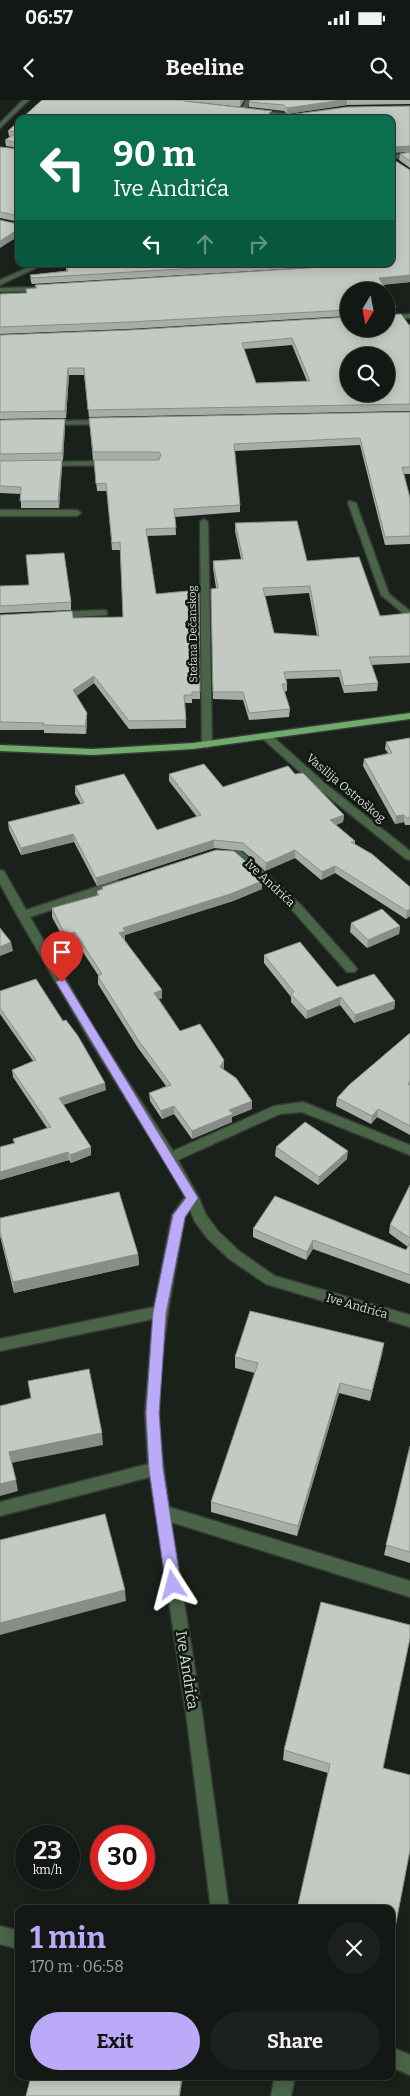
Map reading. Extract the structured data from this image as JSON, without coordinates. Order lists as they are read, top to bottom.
{
  "streets": {
    "street": ["Stefana Dečanskog", "Vasilija Ostroškog", "Ive Andrića"]
  },
  "north": "bottom",
  "page": {
    "status": "06:57",
    "header": "Beeline",
    "turn": ["90 m", "Ive Andrića"],
    "speed": "23 km/h",
    "limit": "30",
    "heading": ["1 min", "170 m · 06:58"],
    "buttons": ["Exit", "Share"]
  }
}
